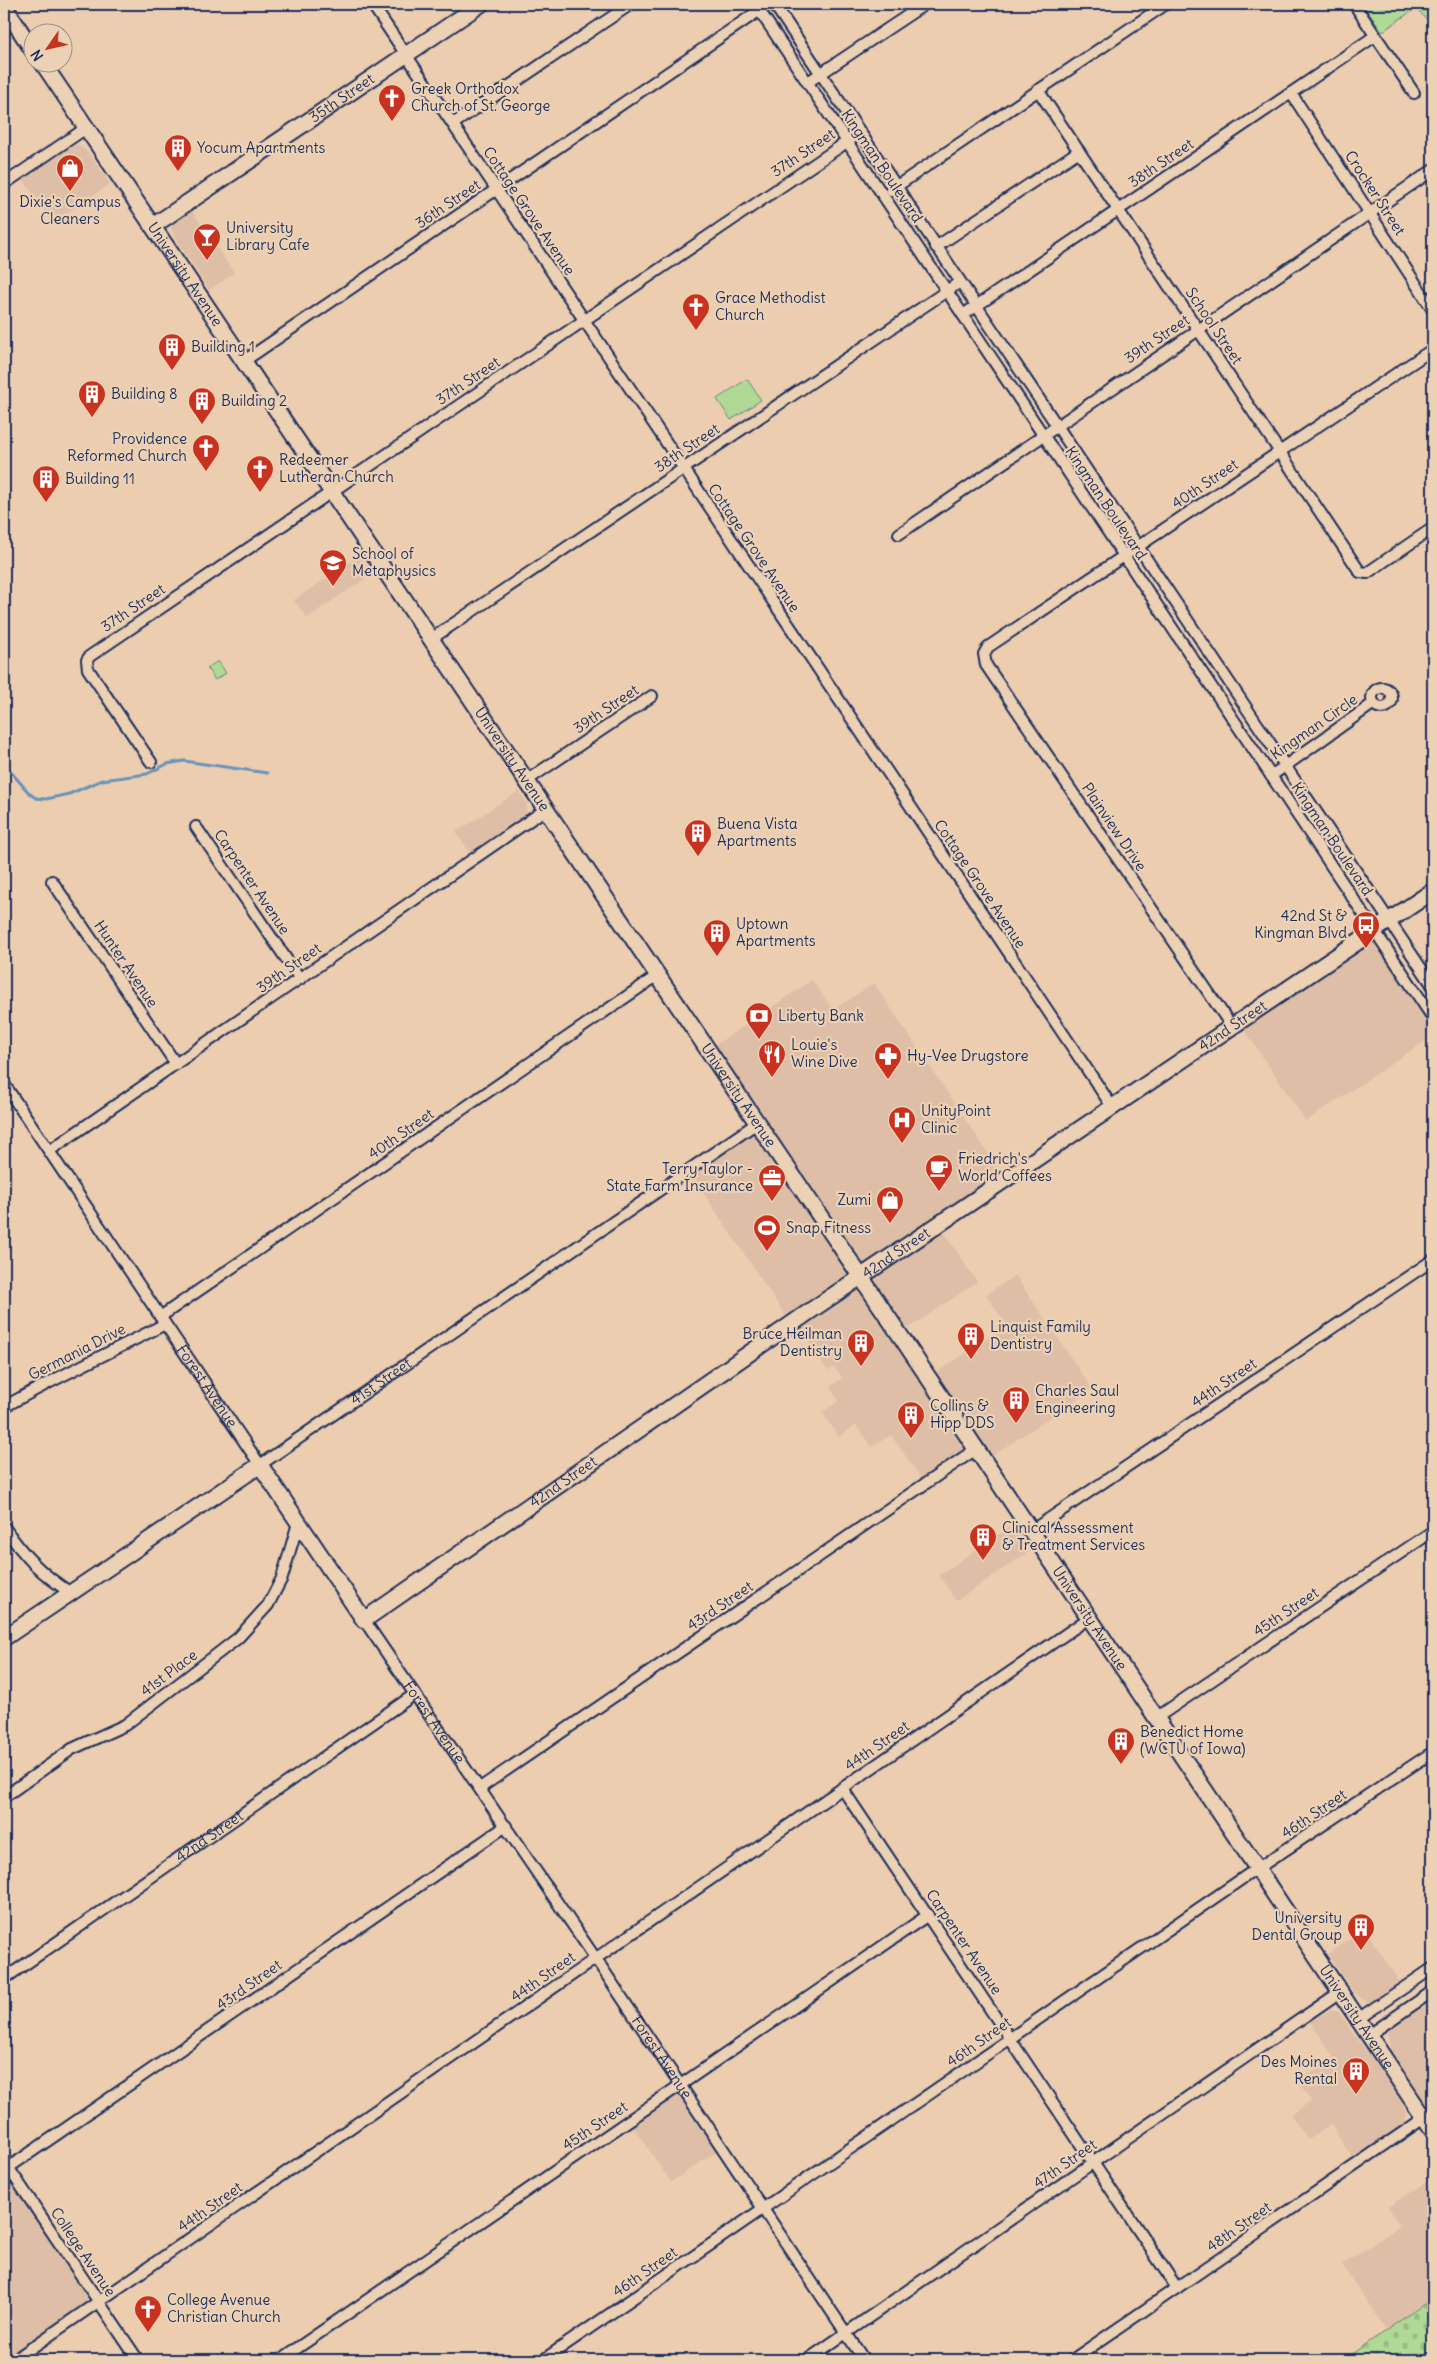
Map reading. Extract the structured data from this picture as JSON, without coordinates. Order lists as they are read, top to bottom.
{
  "streets": {
    "main road": [
      "35th Street",
      "University Avenue",
      "42nd Street",
      "41st Street",
      "Forest Avenue"
    ],
    "street": [
      "37th Street",
      "38th Street",
      "Kingman Boulevard",
      "Crocker Street",
      "36th Street",
      "Cottage Grove Avenue",
      "School Street",
      "39th Street",
      "40th Street",
      "Kingman Circle",
      "Plainview Drive",
      "Carpenter Avenue",
      "Hunter Avenue",
      "Germania Drive",
      "44th Street",
      "43rd Street",
      "45th Street",
      "41st Place",
      "46th Street",
      "47th Street",
      "48th Street",
      "College Avenue"
    ]
  },
  "crossings": [
    ["35th Street", "Cottage Grove Avenue"],
    ["35th Street", "University Avenue"],
    ["37th Street", "Kingman Boulevard"],
    ["37th Street", "Cottage Grove Avenue"],
    ["37th Street", "University Avenue"],
    ["38th Street", "Kingman Boulevard"],
    ["38th Street", "Crocker Street"],
    ["38th Street", "Cottage Grove Avenue"],
    ["38th Street", "University Avenue"],
    ["38th Street", "School Street"],
    ["Kingman Boulevard", "36th Street"],
    ["Kingman Boulevard", "39th Street"],
    ["Kingman Boulevard", "40th Street"],
    ["Kingman Boulevard", "Kingman Circle"],
    ["Kingman Boulevard", "42nd Street"],
    ["Crocker Street", "39th Street"],
    ["36th Street", "Cottage Grove Avenue"],
    ["36th Street", "University Avenue"],
    ["Cottage Grove Avenue", "42nd Street"],
    ["University Avenue", "39th Street"],
    ["University Avenue", "40th Street"],
    ["University Avenue", "42nd Street"],
    ["University Avenue", "41st Street"],
    ["University Avenue", "44th Street"],
    ["University Avenue", "43rd Street"],
    ["University Avenue", "45th Street"],
    ["University Avenue", "46th Street"],
    ["University Avenue", "47th Street"],
    ["University Avenue", "48th Street"],
    ["School Street", "39th Street"],
    ["School Street", "40th Street"],
    ["39th Street", "Carpenter Avenue"],
    ["39th Street", "Hunter Avenue"],
    ["39th Street", "Forest Avenue"],
    ["40th Street", "Plainview Drive"],
    ["40th Street", "Germania Drive"],
    ["40th Street", "Forest Avenue"],
    ["Plainview Drive", "42nd Street"],
    ["Carpenter Avenue", "44th Street"],
    ["Carpenter Avenue", "45th Street"],
    ["Carpenter Avenue", "46th Street"],
    ["Carpenter Avenue", "47th Street"],
    ["Carpenter Avenue", "48th Street"],
    ["42nd Street", "Forest Avenue"],
    ["Germania Drive", "Forest Avenue"],
    ["41st Street", "Forest Avenue"],
    ["44th Street", "Forest Avenue"],
    ["44th Street", "College Avenue"],
    ["Forest Avenue", "43rd Street"],
    ["Forest Avenue", "45th Street"],
    ["Forest Avenue", "41st Place"],
    ["Forest Avenue", "46th Street"],
    ["Forest Avenue", "47th Street"],
    ["43rd Street", "College Avenue"]
  ],
  "places": {
    "church": [
      "Greek Orthodox Church of St. George",
      "Grace Methodist Church",
      "Providence Reformed Church",
      "Redeemer Lutheran Church",
      "College Avenue Christian Church"
    ],
    "building": [
      "Yocum Apartments",
      "Building 1",
      "Building 8",
      "Building 2",
      "Building 11",
      "Buena Vista Apartments",
      "Uptown Apartments",
      "Linquist Family Dentistry",
      "Bruce Heilman Dentistry",
      "Charles Saul Engineering",
      "Collins & Hipp DDS",
      "Clinical Assessment & Treatment Services",
      "Benedict Home (WCTU of Iowa)",
      "University Dental Group",
      "Des Moines Rental"
    ],
    "shop": ["Dixie's Campus Cleaners", "Zumi"],
    "bar": ["University Library Cafe"],
    "school or university": ["School of Metaphysics"],
    "bus stop": ["42nd St & Kingman Blvd"],
    "bank": ["Liberty Bank"],
    "restaurant": ["Louie's Wine Dive"],
    "pharmacy": ["Hy-Vee Drugstore"],
    "hospital": ["UnityPoint Clinic"],
    "cafe": ["Friedrich's World Coffees"],
    "office": ["Terry Taylor - State Farm Insurance"],
    "sports": ["Snap Fitness"]
  },
  "north": "bottom left"
}
